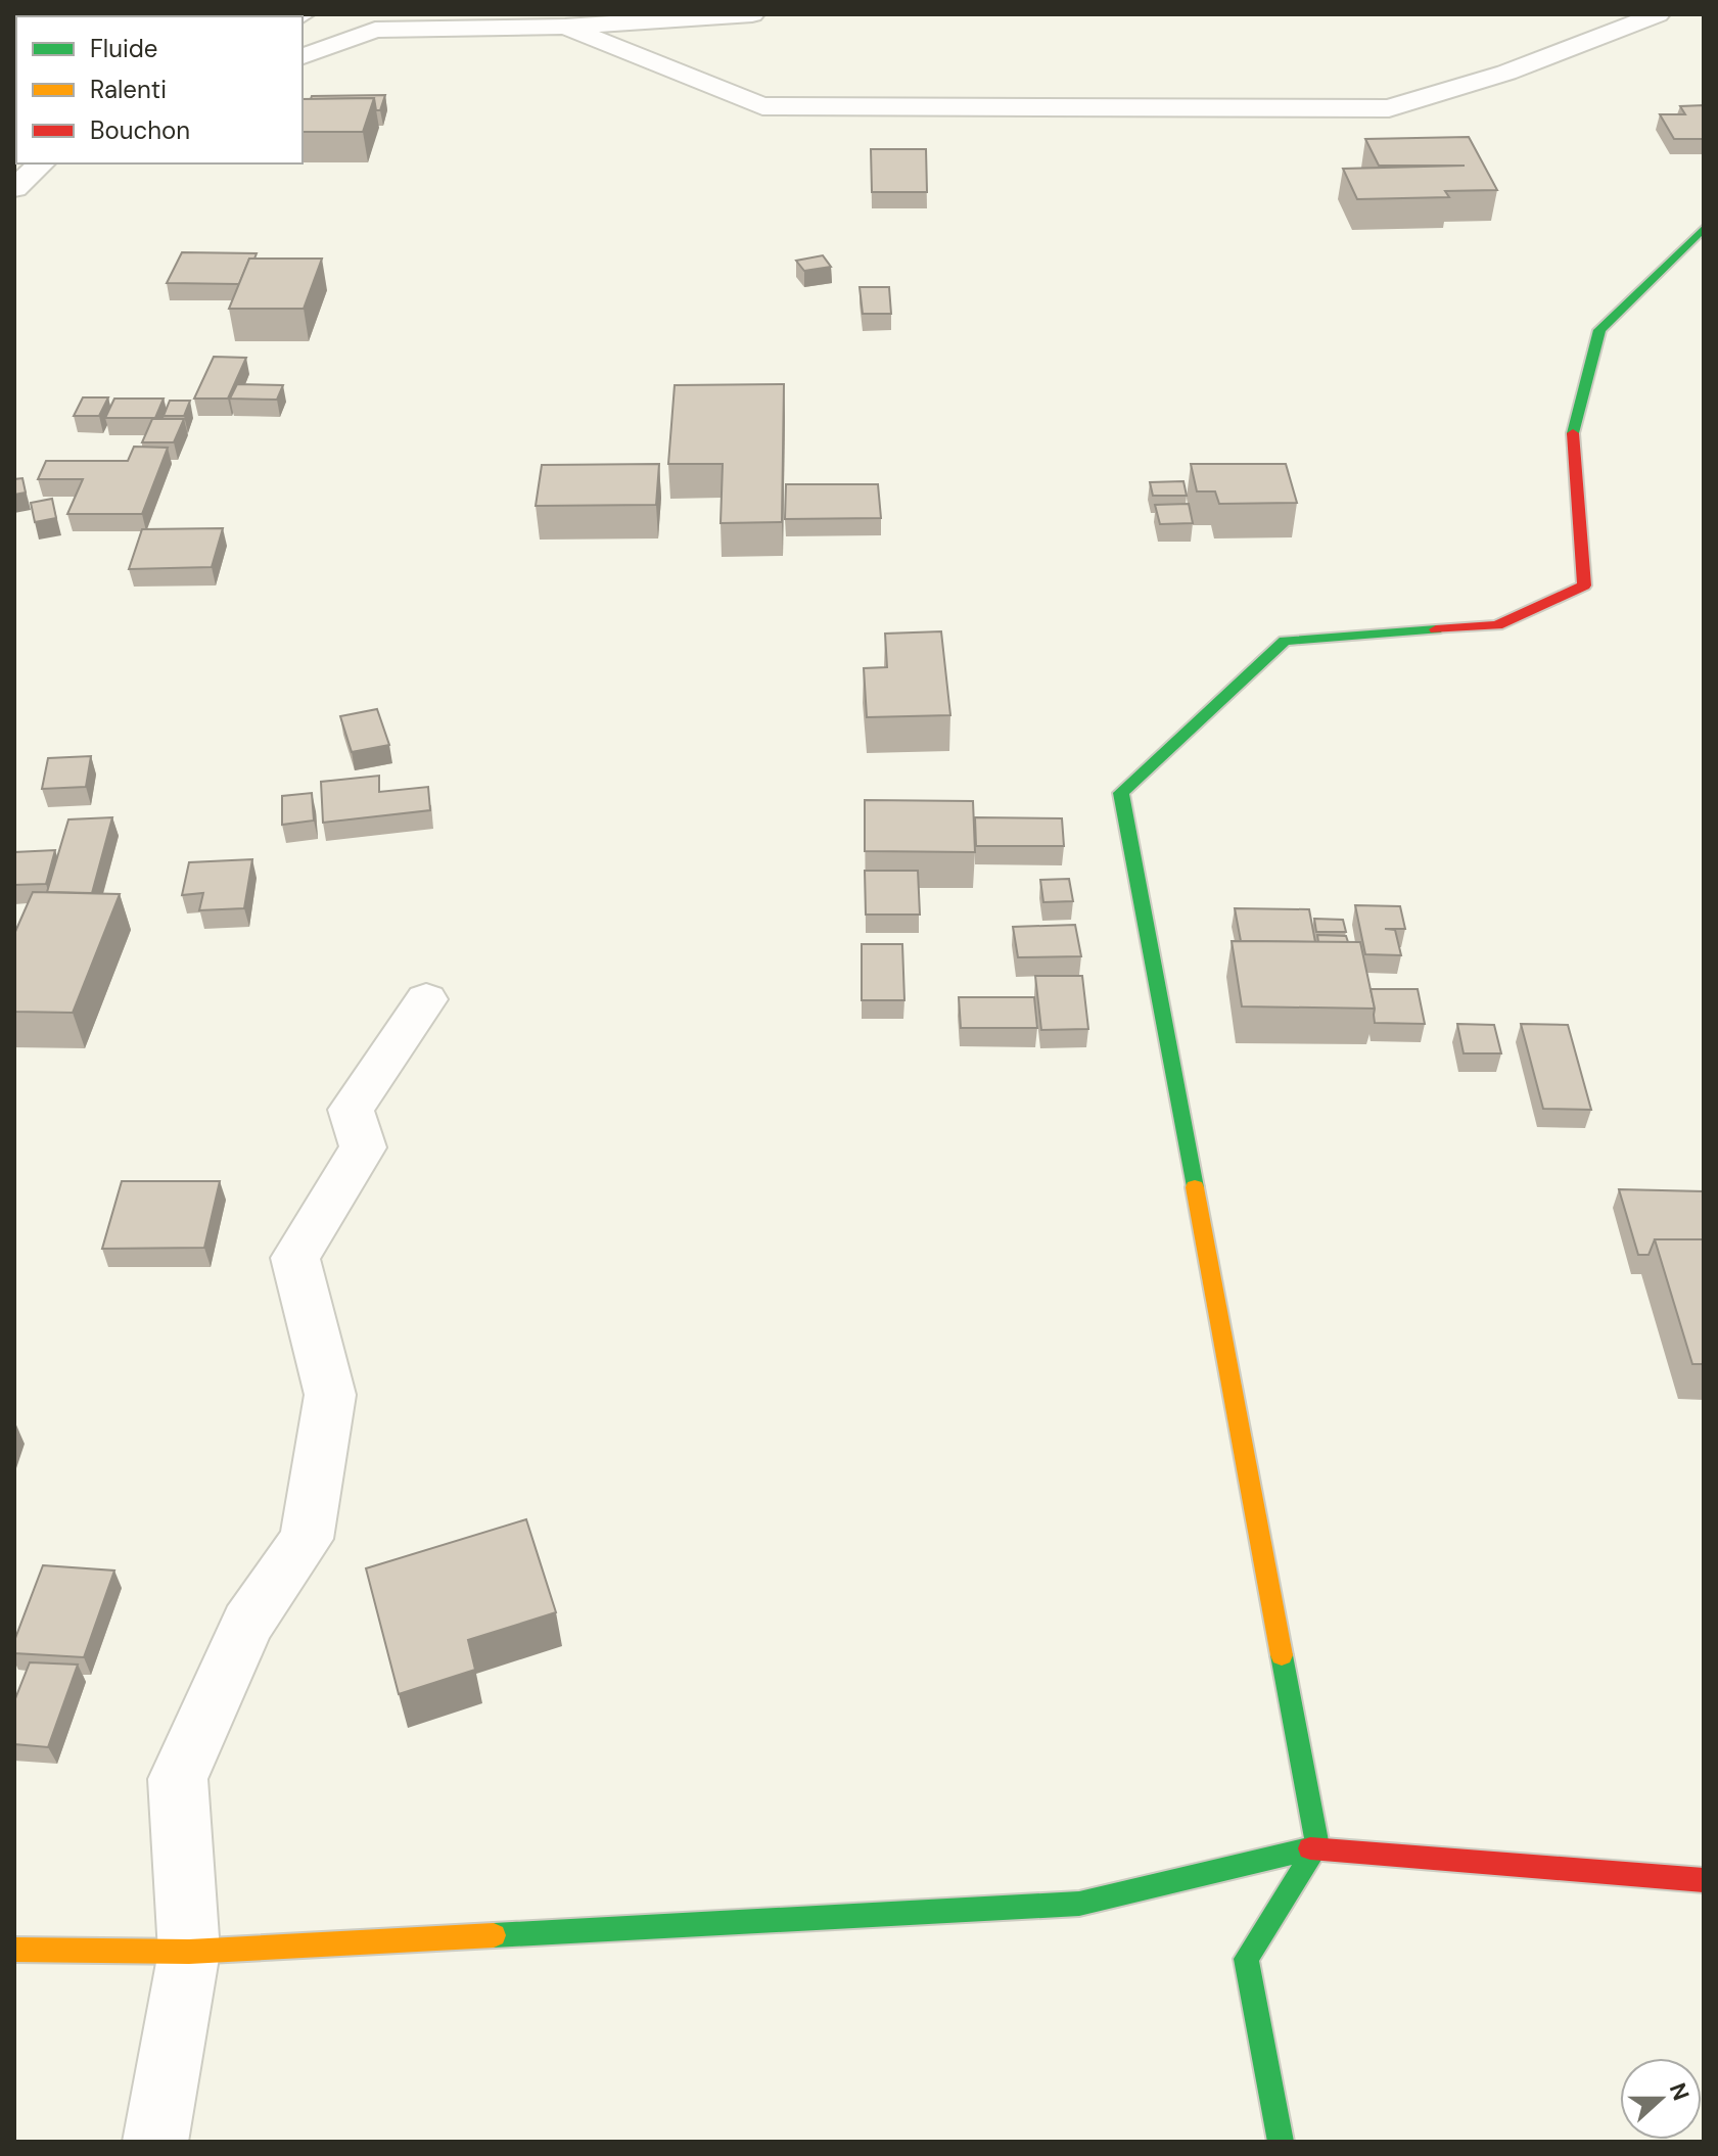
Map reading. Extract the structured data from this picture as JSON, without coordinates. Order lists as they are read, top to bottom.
{
  "legend": ["Fluide", "Ralenti", "Bouchon"],
  "north": "right"
}
